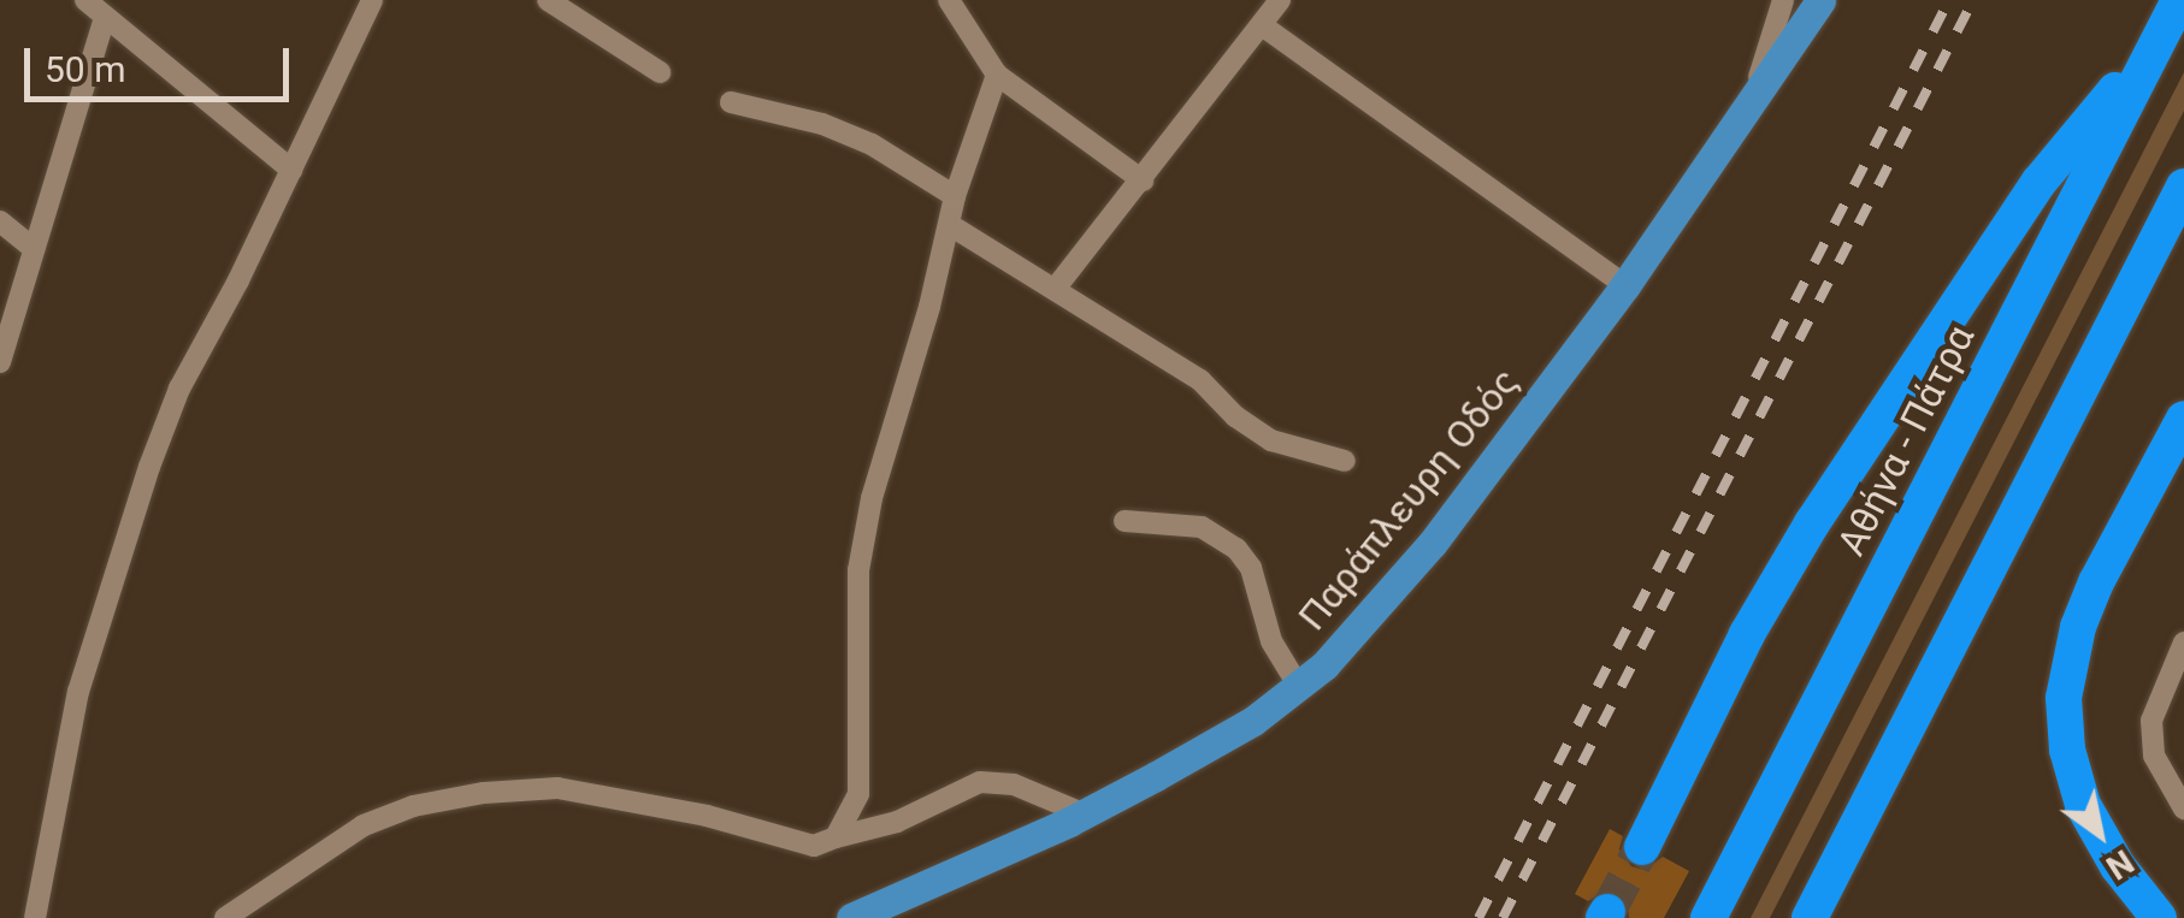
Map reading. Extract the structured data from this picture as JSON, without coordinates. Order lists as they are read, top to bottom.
{
  "streets": {
    "highway": ["Αθήνα - Πάτρα"],
    "main road": ["Παράπλευρη Οδός"]
  },
  "scale_bar": "50 m",
  "north": "bottom right"
}
